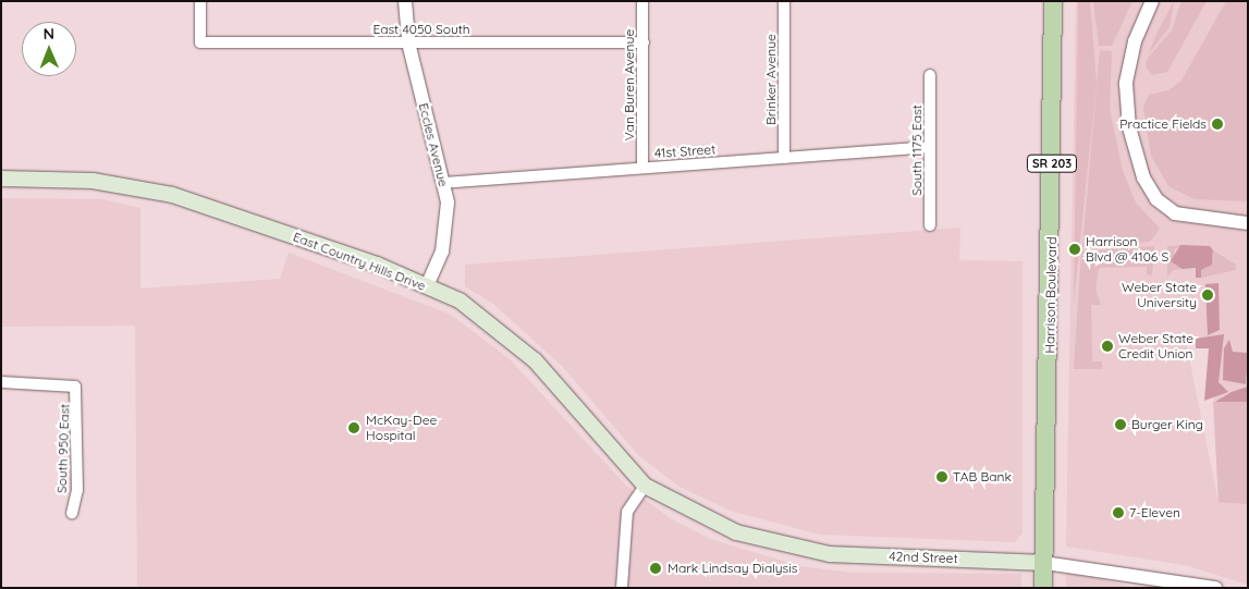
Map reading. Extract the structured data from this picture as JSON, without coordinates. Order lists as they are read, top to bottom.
{
  "streets": {
    "main road": [
      "SR 203",
      "East Country Hills Drive",
      "Harrison Boulevard",
      "42nd Street"
    ],
    "street": [
      "East 4050 South",
      "Brinker Avenue",
      "Van Buren Avenue",
      "Eccles Avenue",
      "South 1175 East",
      "41st Street",
      "South 950 East"
    ]
  },
  "crossings": [
    ["East 4050 South", "Van Buren Avenue"],
    ["East 4050 South", "Eccles Avenue"],
    ["Brinker Avenue", "41st Street"],
    ["Van Buren Avenue", "41st Street"],
    ["Eccles Avenue", "41st Street"],
    ["Eccles Avenue", "East Country Hills Drive"],
    ["South 1175 East", "41st Street"],
    ["East Country Hills Drive", "42nd Street"],
    ["Harrison Boulevard", "42nd Street"]
  ],
  "places": [
    "Practice Fields",
    "Harrison Blvd @ 4106 S",
    "Weber State University",
    "Weber State Credit Union",
    "Burger King",
    "McKay-Dee Hospital",
    "TAB Bank",
    "7-Eleven",
    "Mark Lindsay Dialysis"
  ],
  "north": "top"
}
